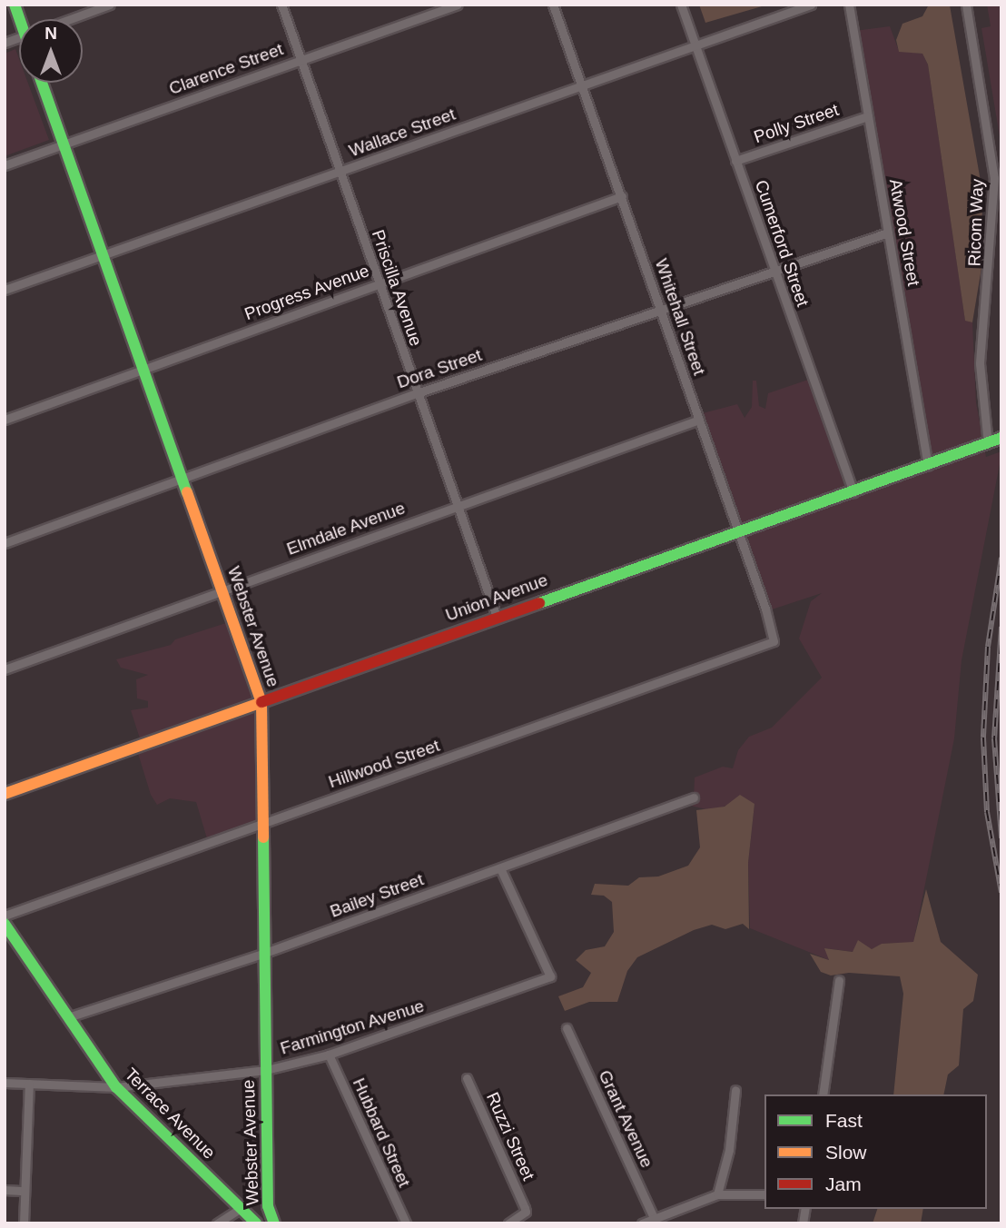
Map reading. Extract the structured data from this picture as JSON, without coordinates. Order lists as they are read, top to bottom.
{
  "streets": {
    "street": [
      "Clarence Street",
      "Polly Street",
      "Wallace Street",
      "Ricom Way",
      "Atwood Street",
      "Cumerford Street",
      "Priscilla Avenue",
      "Progress Avenue",
      "Whitehall Street",
      "Dora Street",
      "Elmdale Avenue",
      "Union Avenue",
      "Webster Avenue",
      "Hillwood Street",
      "Bailey Street",
      "Farmington Avenue",
      "Terrace Avenue",
      "Grant Avenue",
      "Hubbard Street",
      "Ruzzi Street"
    ]
  },
  "crossings": [
    ["Clarence Street", "Priscilla Avenue"],
    ["Clarence Street", "Webster Avenue"],
    ["Polly Street", "Atwood Street"],
    ["Polly Street", "Cumerford Street"],
    ["Wallace Street", "Cumerford Street"],
    ["Wallace Street", "Priscilla Avenue"],
    ["Wallace Street", "Whitehall Street"],
    ["Wallace Street", "Webster Avenue"],
    ["Ricom Way", "Union Avenue"],
    ["Atwood Street", "Dora Street"],
    ["Atwood Street", "Union Avenue"],
    ["Cumerford Street", "Dora Street"],
    ["Cumerford Street", "Union Avenue"],
    ["Priscilla Avenue", "Progress Avenue"],
    ["Priscilla Avenue", "Dora Street"],
    ["Priscilla Avenue", "Elmdale Avenue"],
    ["Priscilla Avenue", "Union Avenue"],
    ["Progress Avenue", "Whitehall Street"],
    ["Progress Avenue", "Webster Avenue"],
    ["Whitehall Street", "Dora Street"],
    ["Whitehall Street", "Elmdale Avenue"],
    ["Whitehall Street", "Union Avenue"],
    ["Whitehall Street", "Hillwood Street"],
    ["Dora Street", "Webster Avenue"],
    ["Elmdale Avenue", "Webster Avenue"],
    ["Union Avenue", "Webster Avenue"],
    ["Webster Avenue", "Hillwood Street"],
    ["Webster Avenue", "Bailey Street"],
    ["Webster Avenue", "Farmington Avenue"],
    ["Bailey Street", "Farmington Avenue"],
    ["Bailey Street", "Terrace Avenue"],
    ["Farmington Avenue", "Terrace Avenue"],
    ["Farmington Avenue", "Hubbard Street"]
  ],
  "legend": ["Fast", "Slow", "Jam"],
  "north": "top"
}
